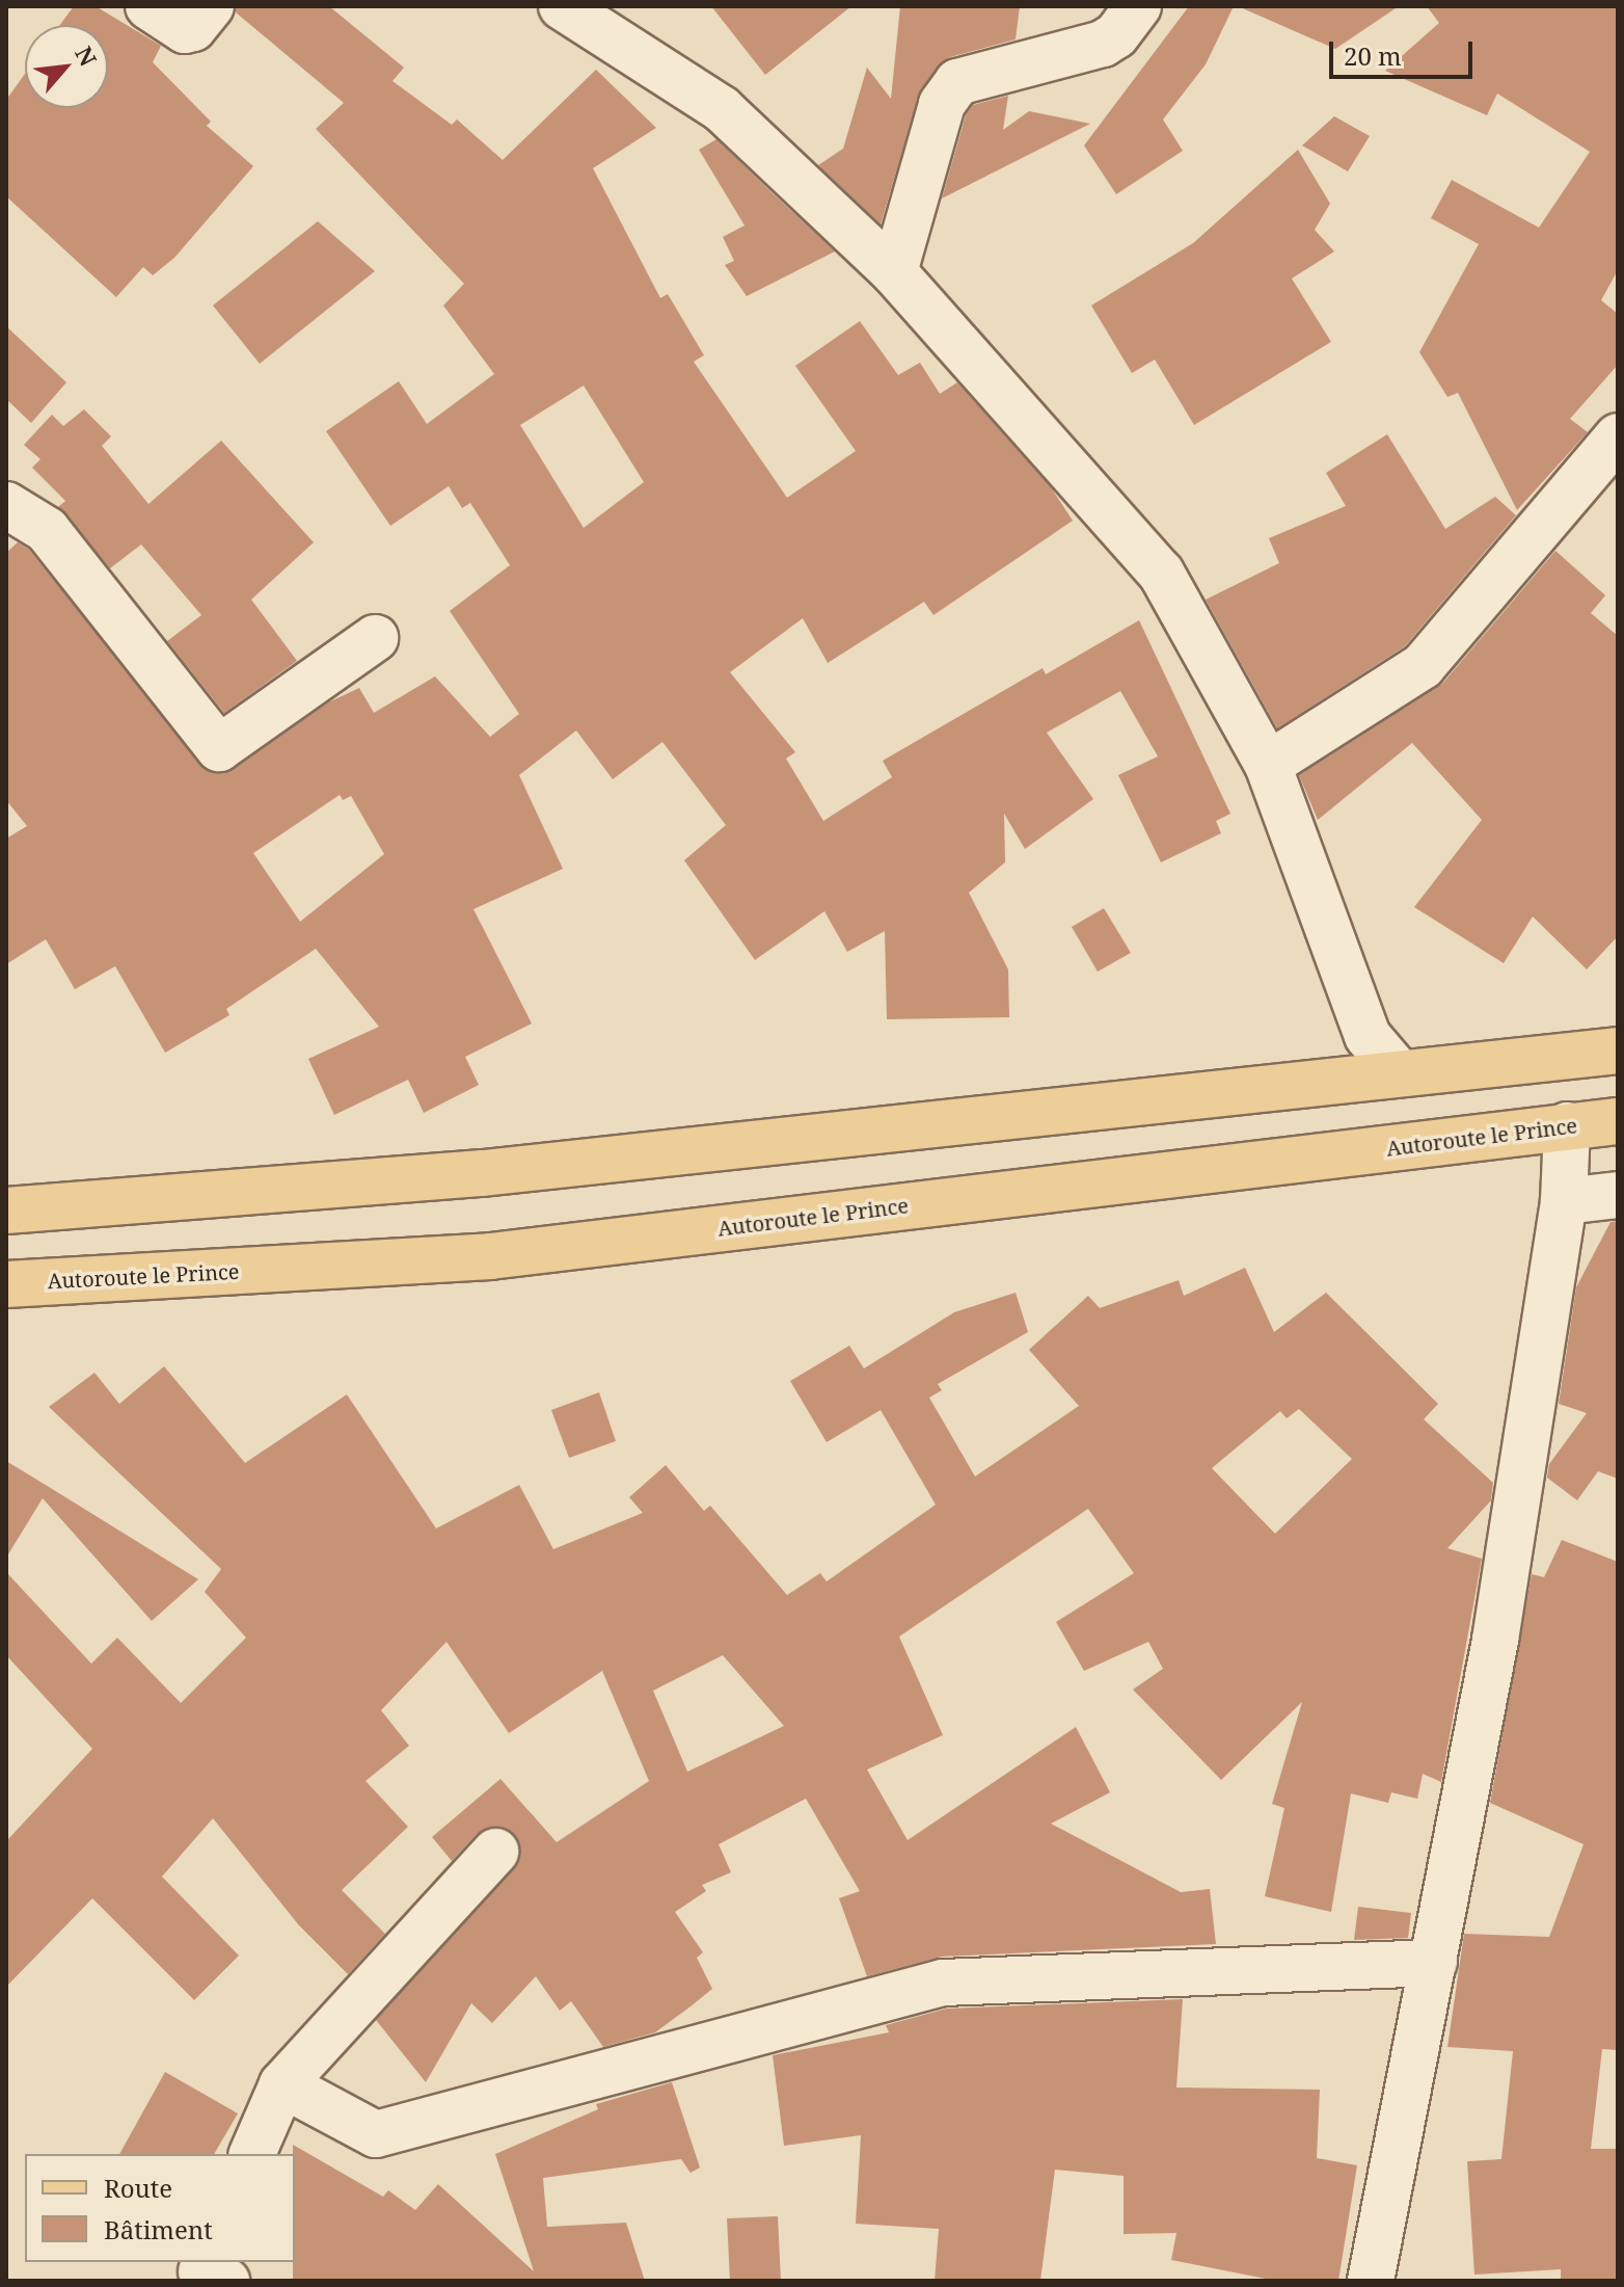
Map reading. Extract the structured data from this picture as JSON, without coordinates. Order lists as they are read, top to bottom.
{
  "streets": {
    "main road": ["Autoroute le Prince"]
  },
  "legend": ["Route", "Bâtiment"],
  "scale_bar": "20 m",
  "north": "top right"
}
